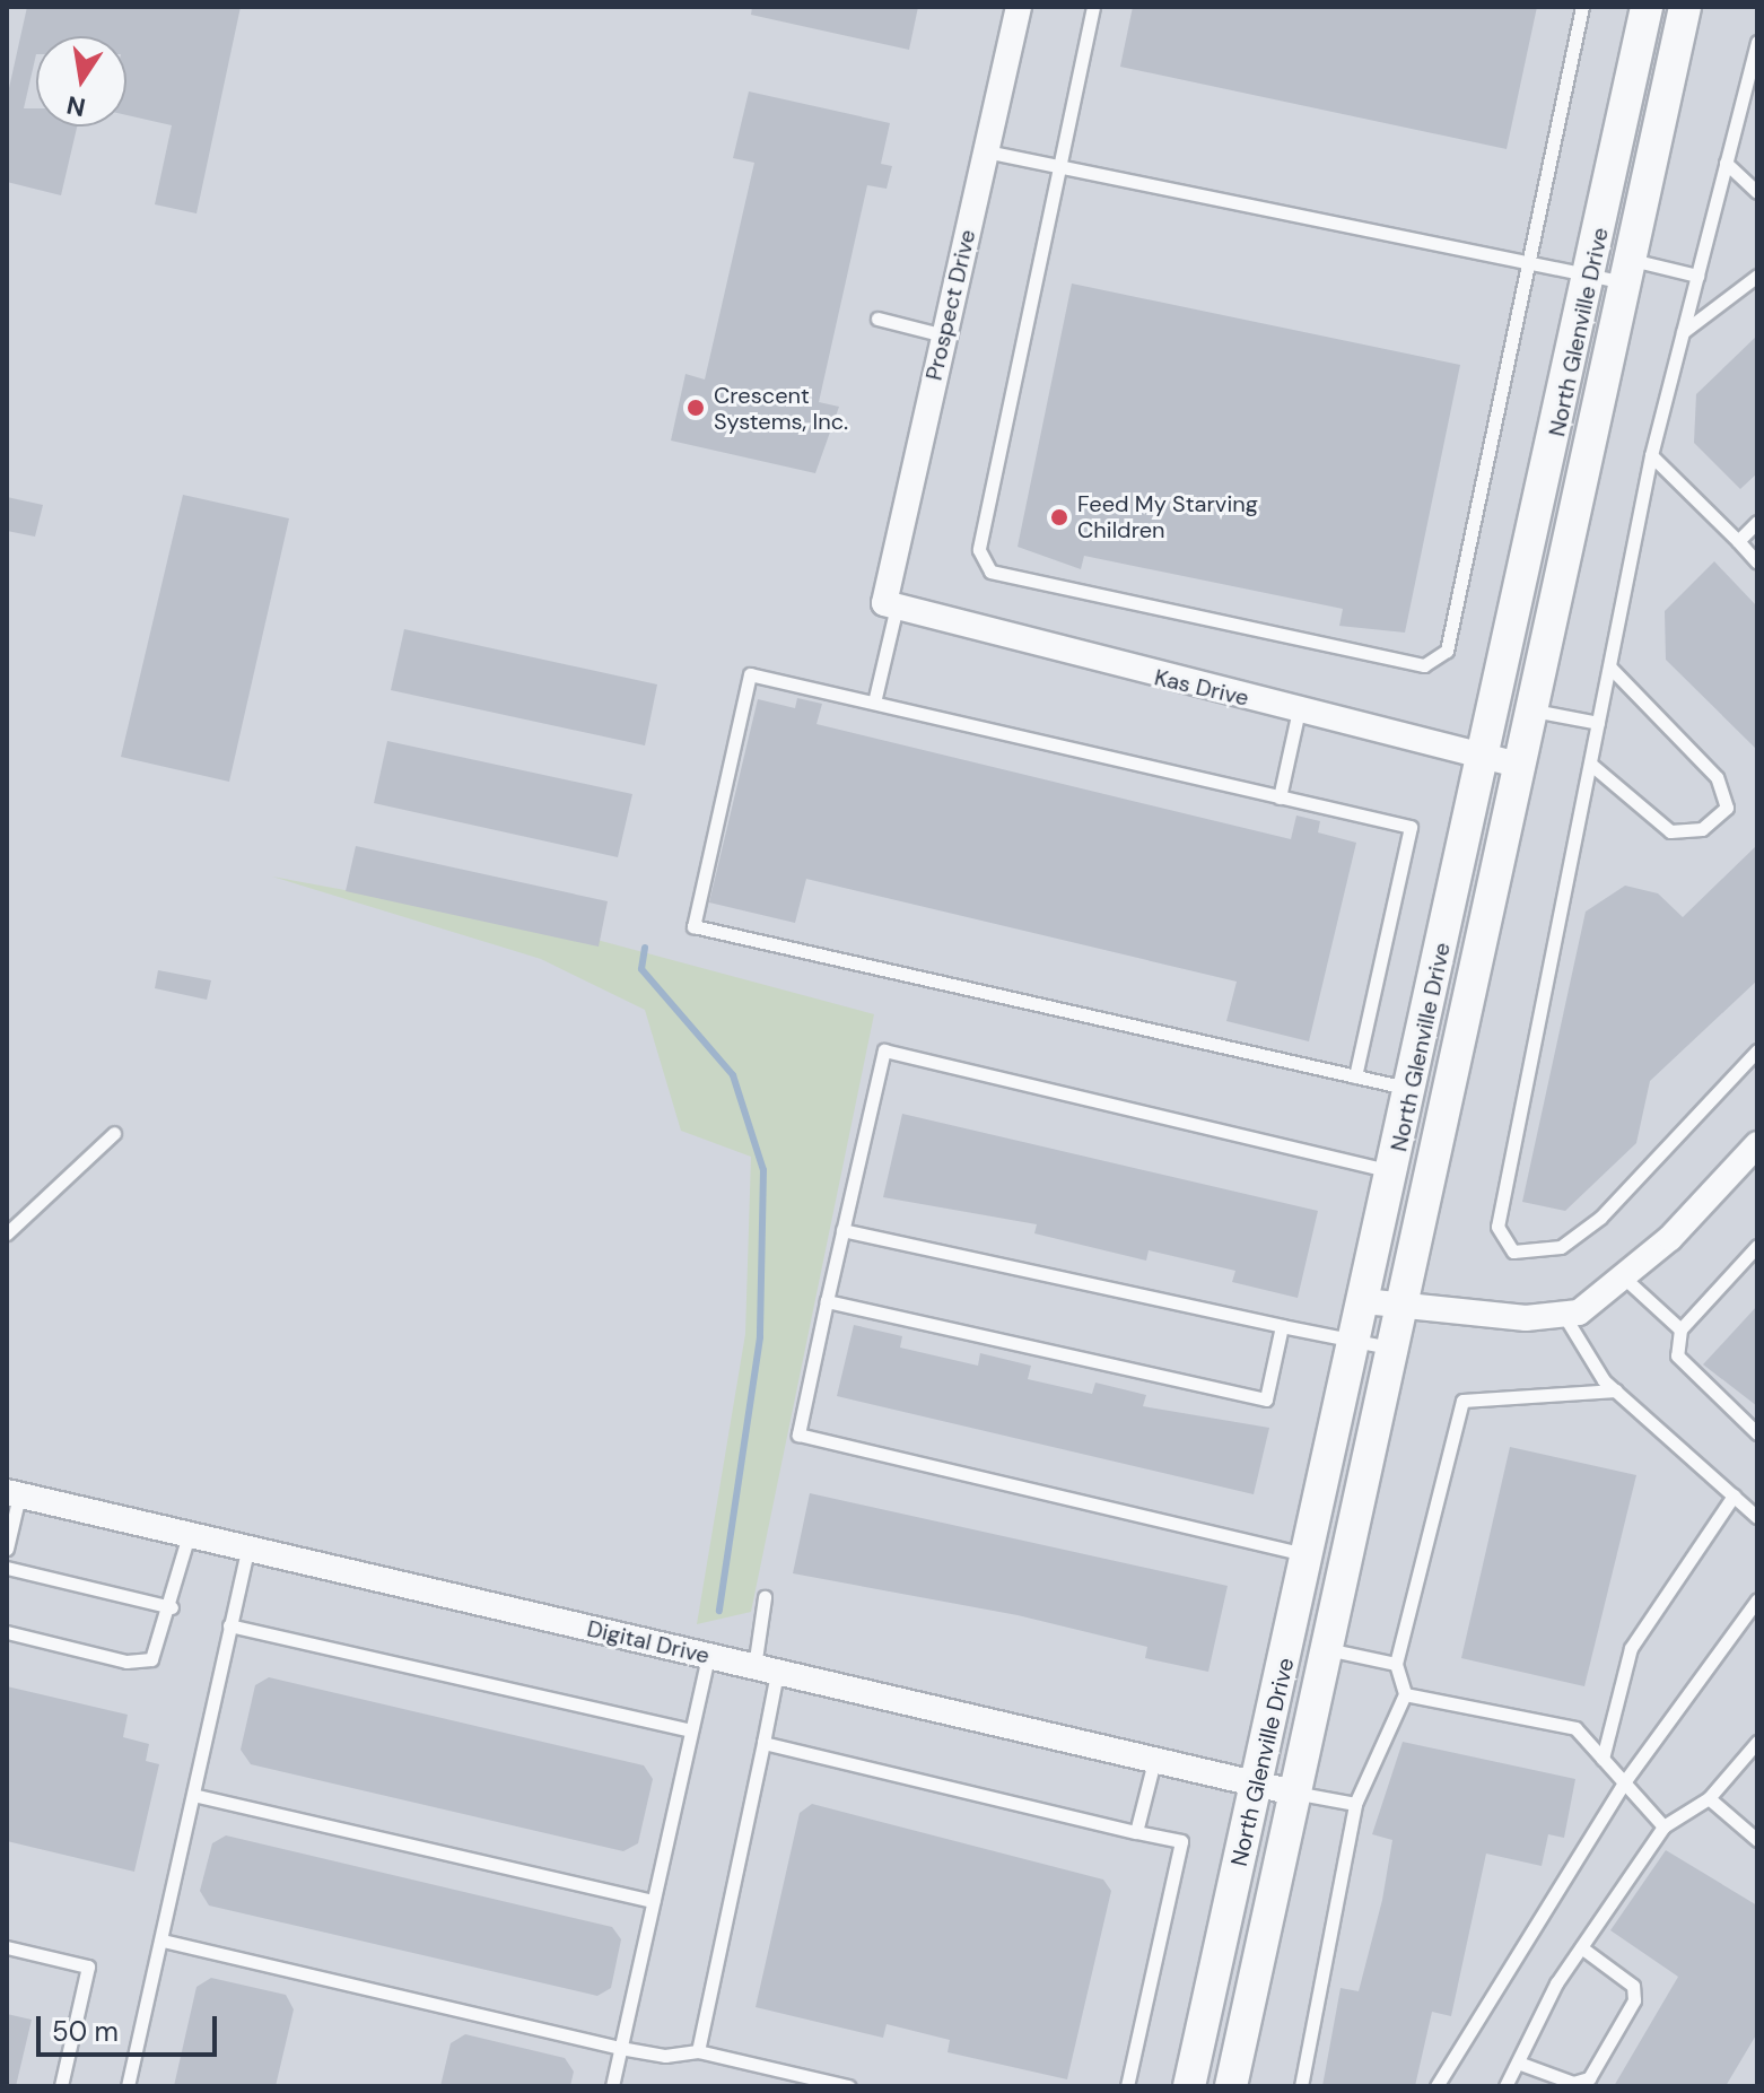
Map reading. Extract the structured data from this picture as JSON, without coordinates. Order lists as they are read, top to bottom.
{
  "streets": {
    "street": [
      "Prospect Drive",
      "North Glenville Drive",
      "Kas Drive",
      "Digital Drive"
    ]
  },
  "crossings": [
    ["Prospect Drive", "Kas Drive"],
    ["North Glenville Drive", "Kas Drive"],
    ["North Glenville Drive", "Digital Drive"]
  ],
  "places": ["Crescent Systems, Inc.", "Feed My Starving Children"],
  "scale_bar": "50 m",
  "north": "bottom"
}
